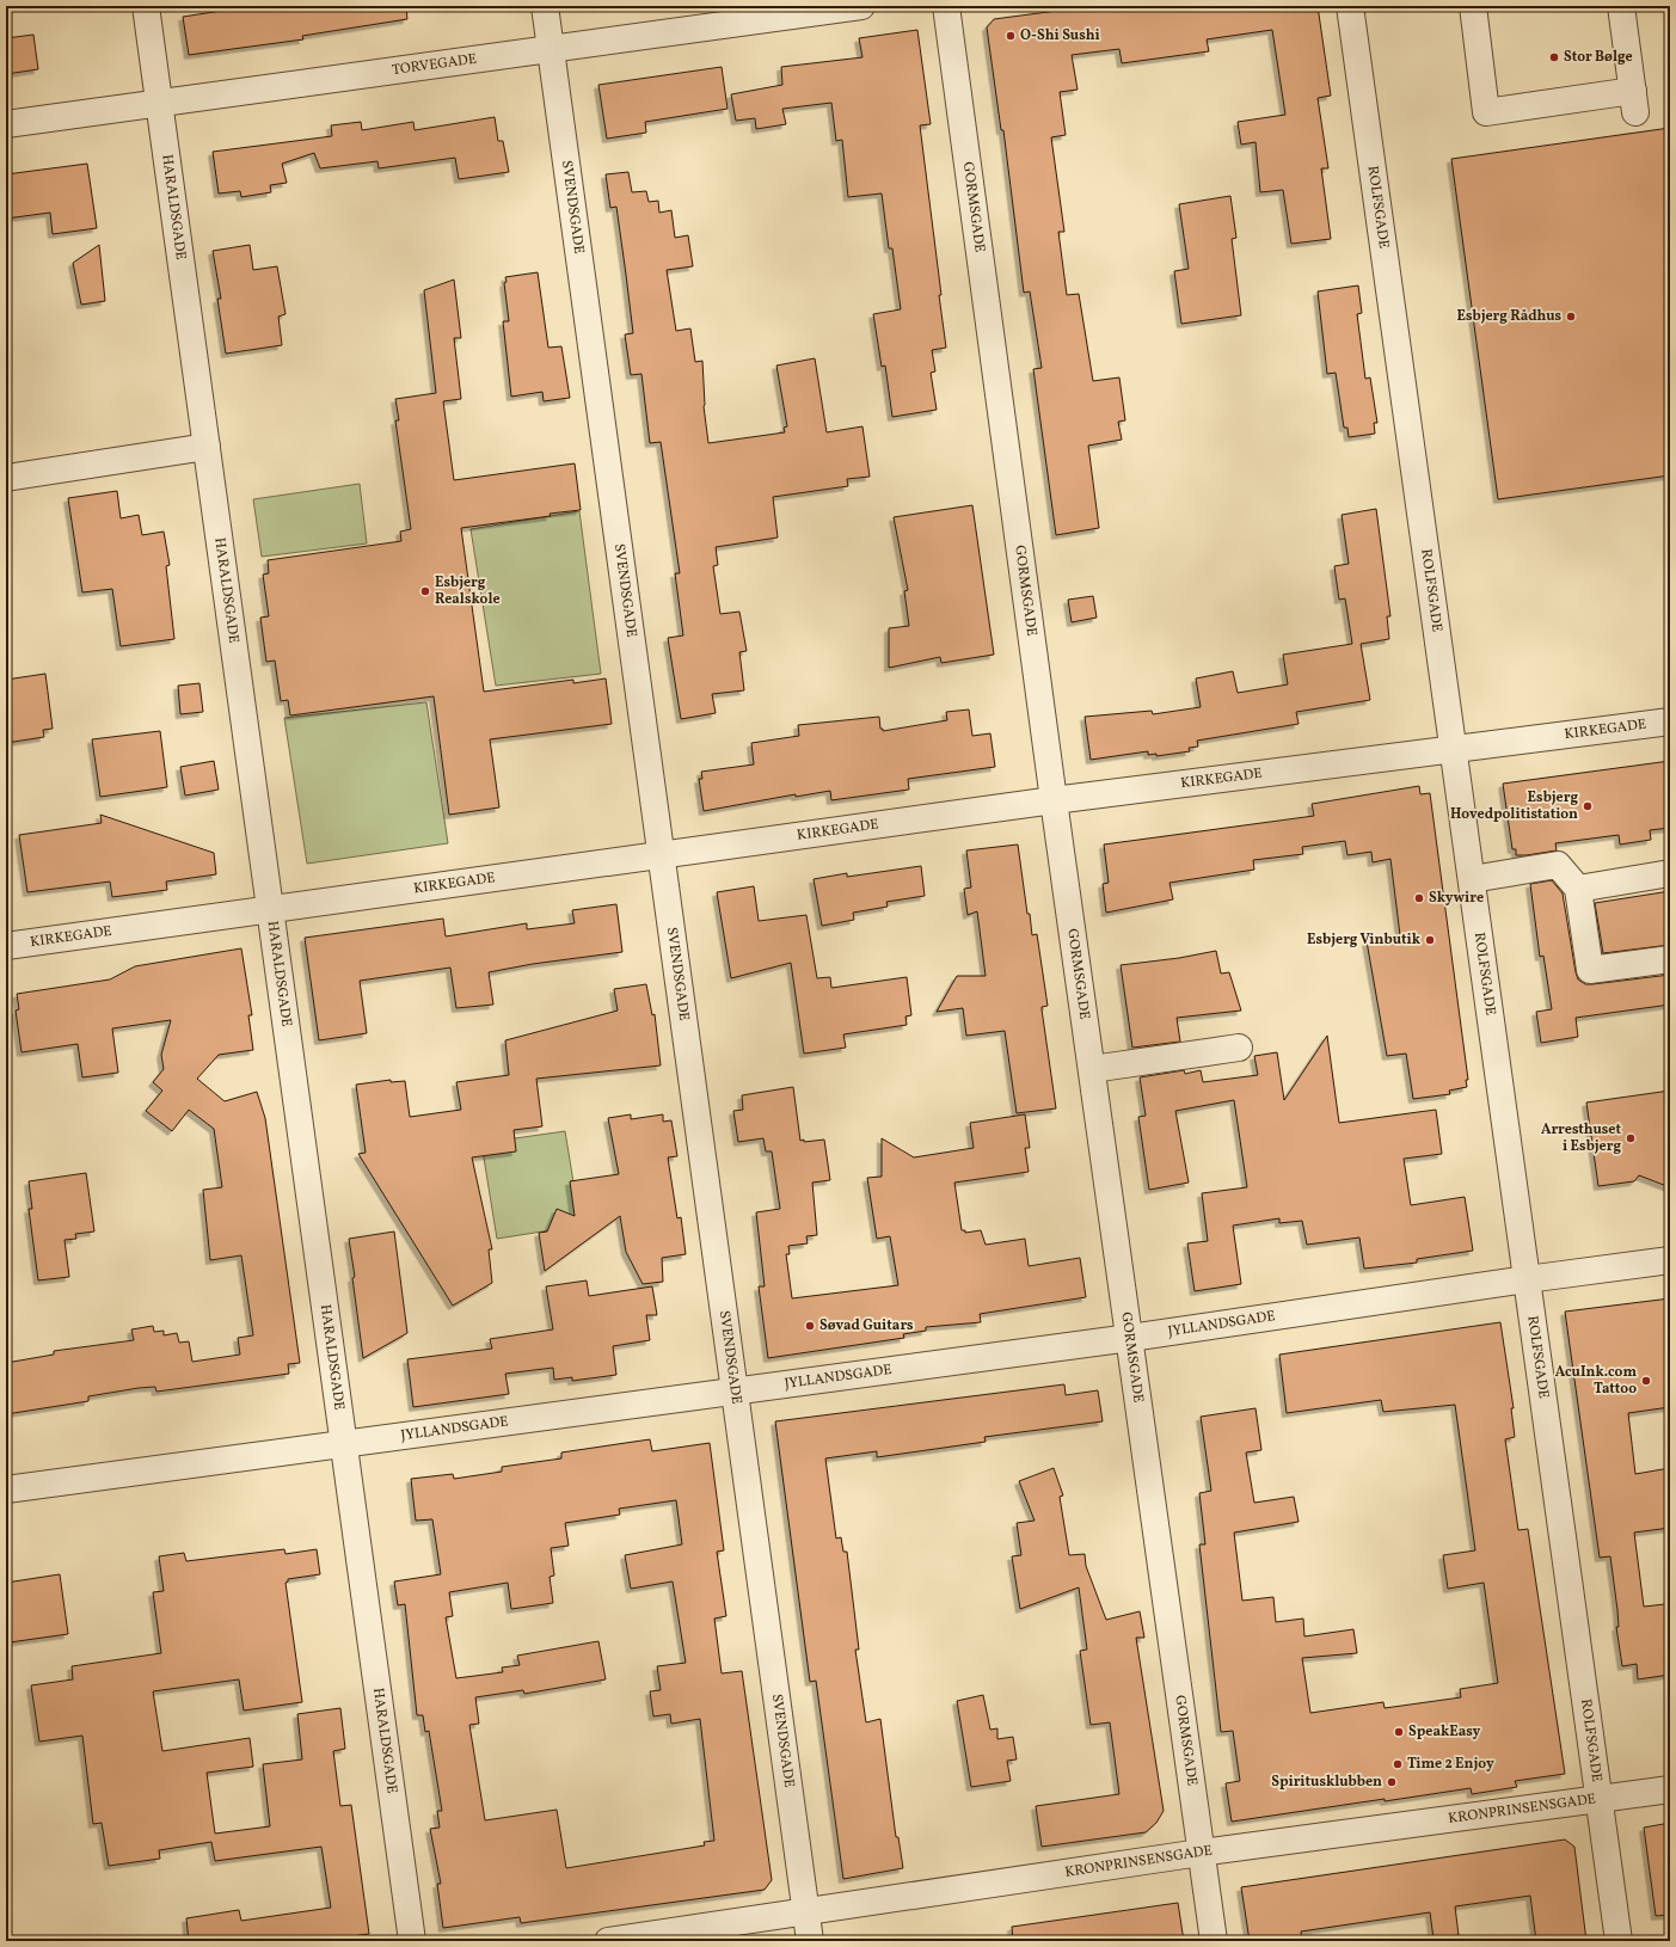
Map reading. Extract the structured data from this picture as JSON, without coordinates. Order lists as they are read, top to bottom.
{
  "streets": {
    "street": [
      "TORVEGADE",
      "HARALDSGADE",
      "SVENDSGADE",
      "GORMSGADE",
      "ROLFSGADE",
      "KIRKEGADE",
      "JYLLANDSGADE",
      "KRONPRINSENSGADE"
    ]
  },
  "crossings": [
    ["TORVEGADE", "HARALDSGADE"],
    ["TORVEGADE", "SVENDSGADE"],
    ["HARALDSGADE", "KIRKEGADE"],
    ["HARALDSGADE", "JYLLANDSGADE"],
    ["SVENDSGADE", "KIRKEGADE"],
    ["SVENDSGADE", "JYLLANDSGADE"],
    ["SVENDSGADE", "KRONPRINSENSGADE"],
    ["GORMSGADE", "KIRKEGADE"],
    ["GORMSGADE", "JYLLANDSGADE"],
    ["GORMSGADE", "KRONPRINSENSGADE"],
    ["ROLFSGADE", "KIRKEGADE"],
    ["ROLFSGADE", "JYLLANDSGADE"],
    ["ROLFSGADE", "KRONPRINSENSGADE"]
  ],
  "places": [
    "O-Shi Sushi",
    "Stor Bølge",
    "Esbjerg Rådhus",
    "Esbjerg Realskole",
    "Esbjerg Hovedpolitistation",
    "Skywire",
    "Esbjerg Vinbutik",
    "Arresthuset i Esbjerg",
    "Søvad Guitars",
    "AcuInk.com Tattoo",
    "SpeakEasy",
    "Time 2 Enjoy",
    "Spiritusklubben"
  ]
}
